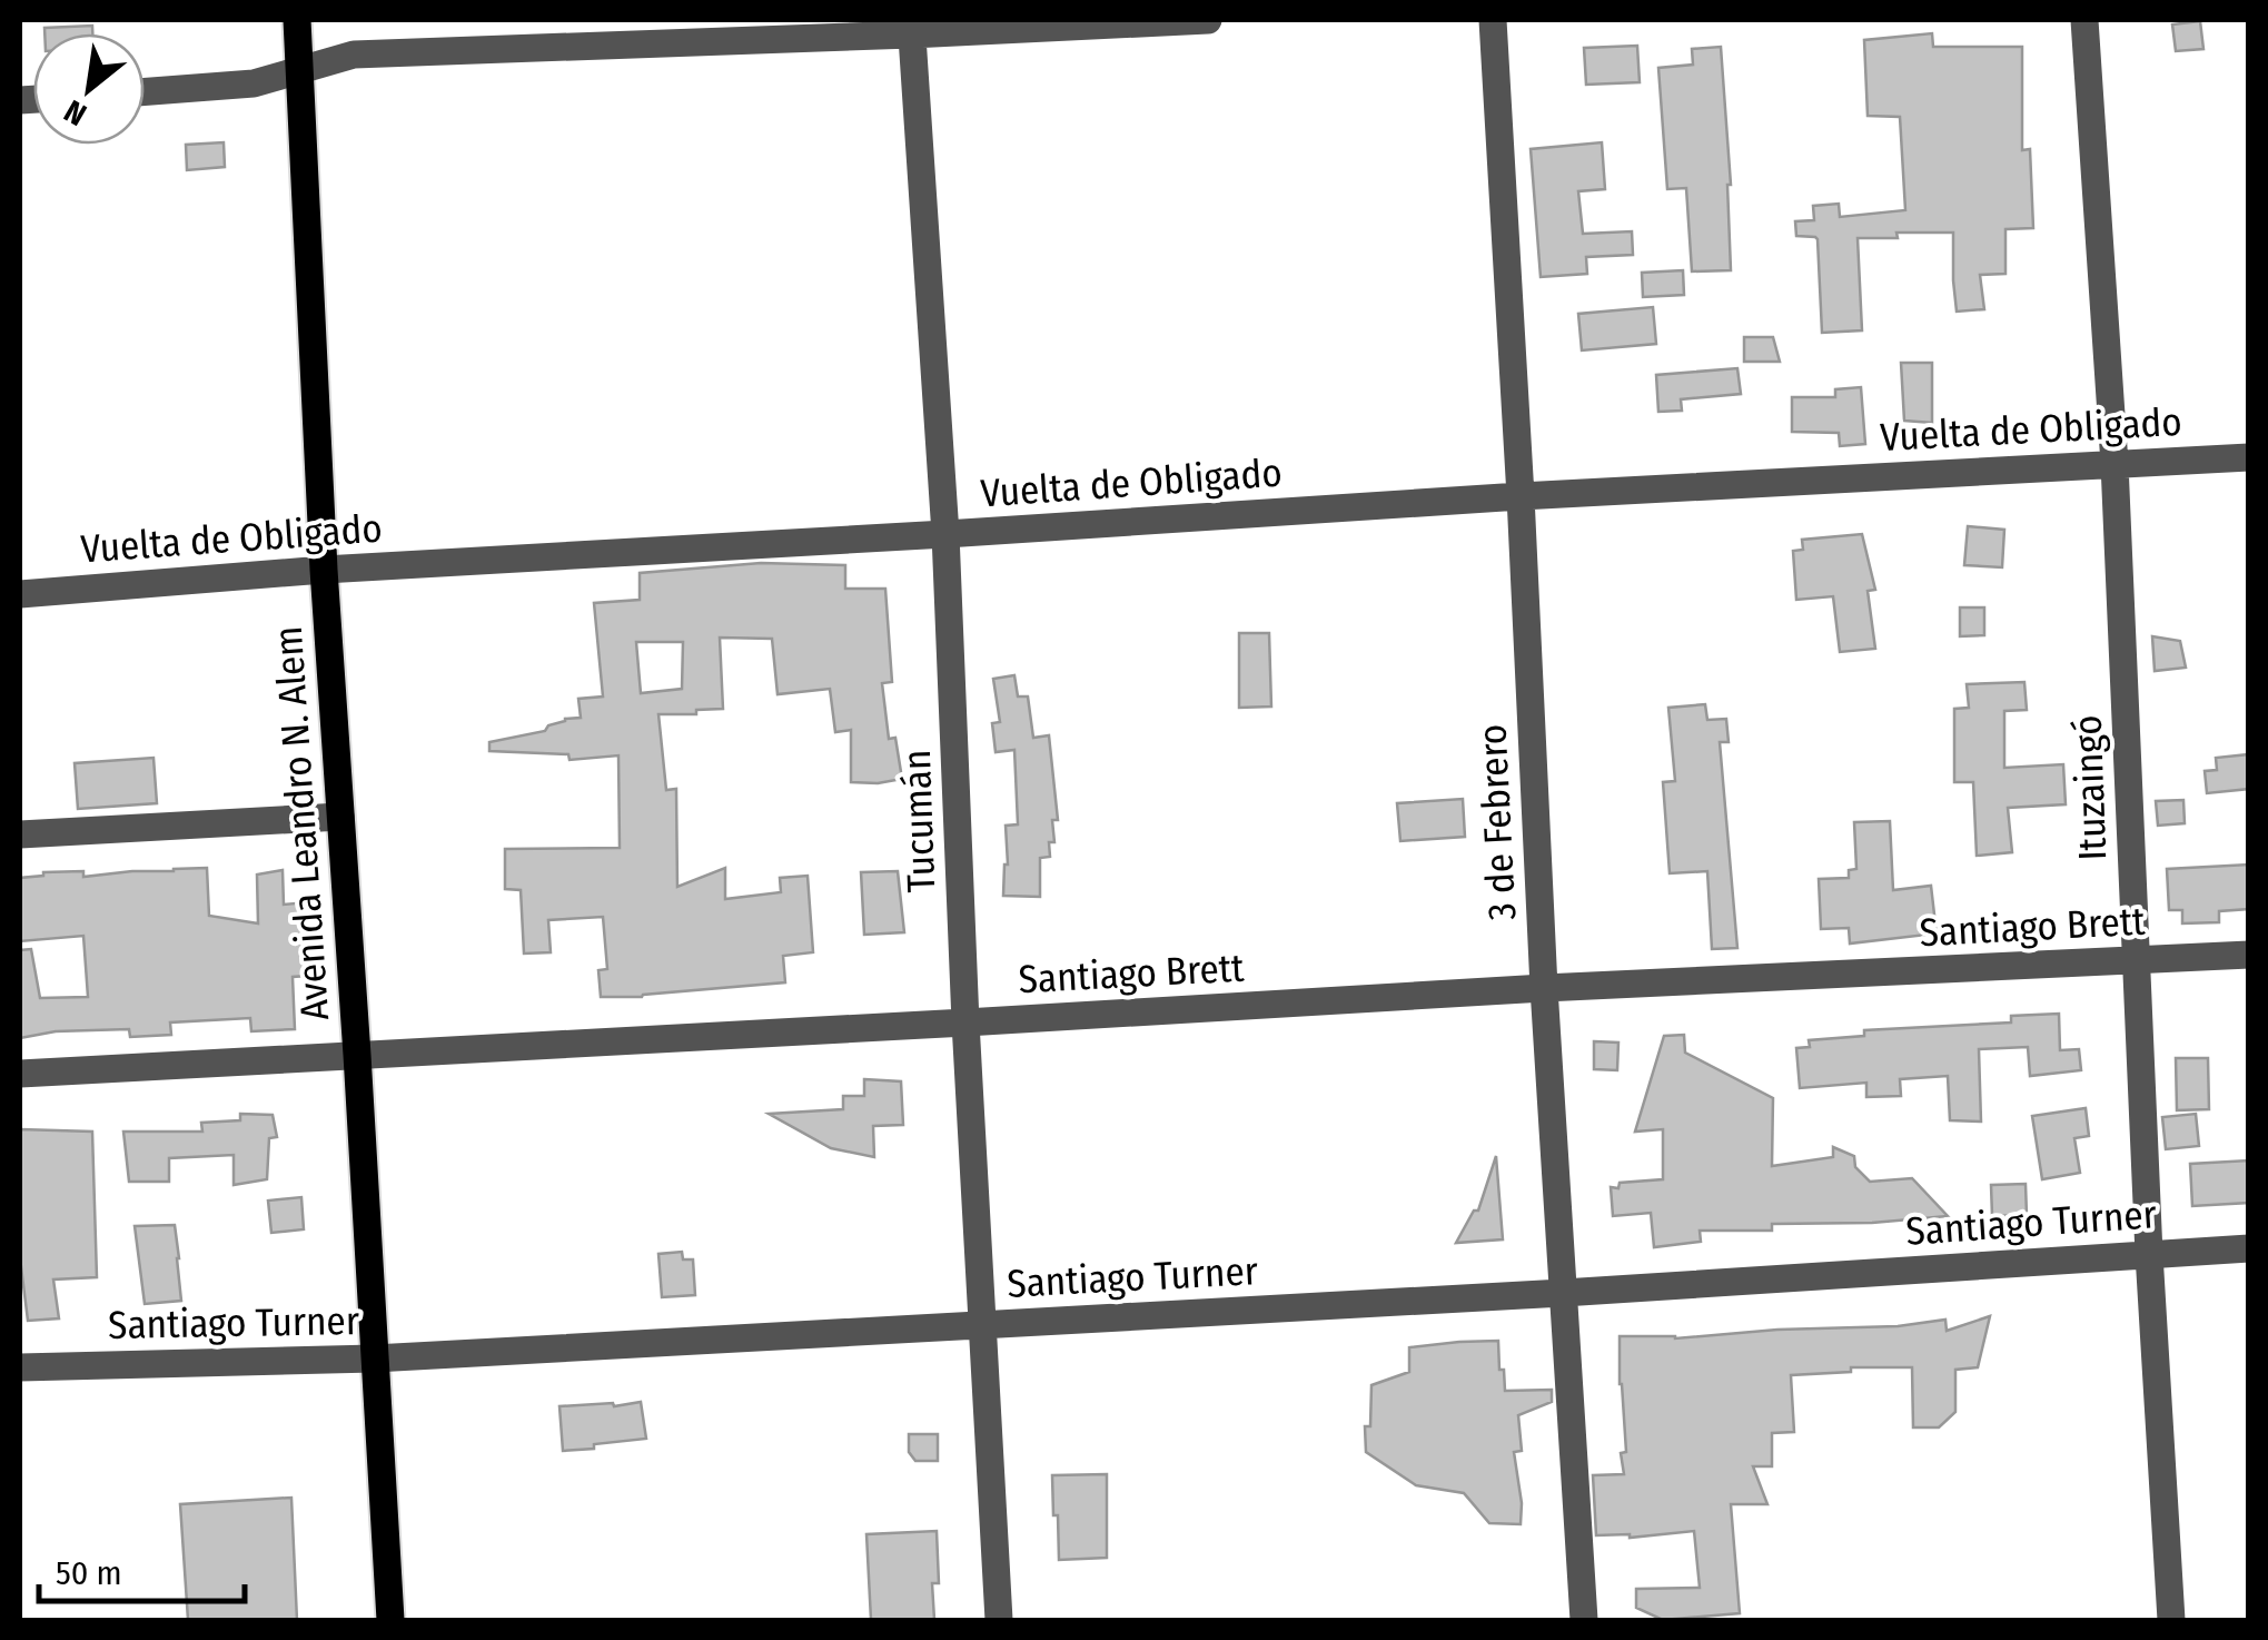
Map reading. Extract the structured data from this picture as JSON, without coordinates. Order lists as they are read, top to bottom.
{
  "streets": {
    "main road": ["Avenida Leandro N. Alem"],
    "street": [
      "Vuelta de Obligado",
      "Ituzaingó",
      "Tucumán",
      "3 de Febrero",
      "Santiago Brett",
      "Santiago Turner"
    ]
  },
  "crossings": [
    ["Vuelta de Obligado", "Ituzaingó"],
    ["Vuelta de Obligado", "Tucumán"],
    ["Vuelta de Obligado", "3 de Febrero"],
    ["Vuelta de Obligado", "Avenida Leandro N. Alem"],
    ["Ituzaingó", "Santiago Brett"],
    ["Ituzaingó", "Santiago Turner"],
    ["Tucumán", "Santiago Brett"],
    ["Tucumán", "Santiago Turner"],
    ["3 de Febrero", "Santiago Brett"],
    ["3 de Febrero", "Santiago Turner"],
    ["Avenida Leandro N. Alem", "Santiago Brett"],
    ["Avenida Leandro N. Alem", "Santiago Turner"]
  ],
  "scale_bar": "50 m",
  "north": "bottom left"
}
